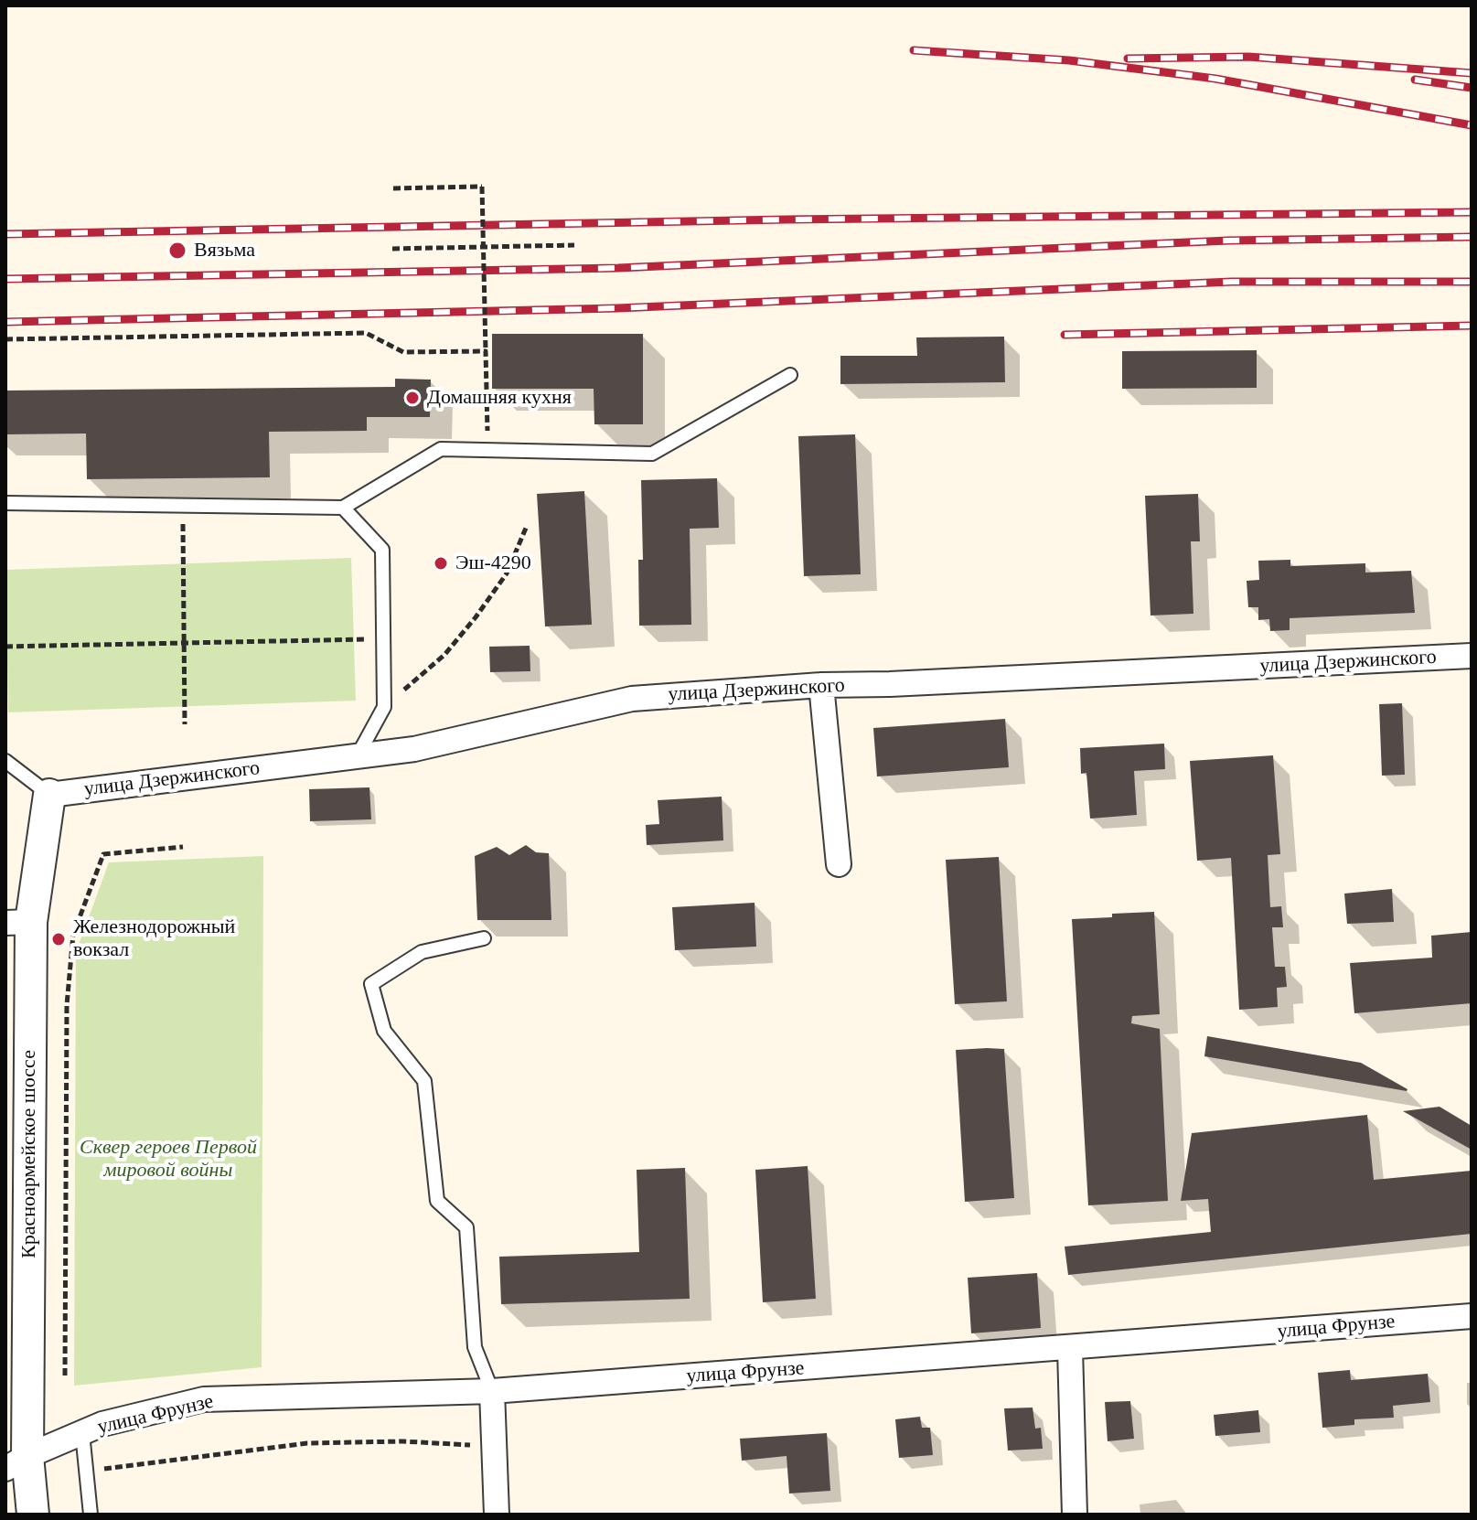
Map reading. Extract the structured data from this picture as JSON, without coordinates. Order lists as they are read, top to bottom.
{
  "streets": {
    "street": ["улица Дзержинского", "Красноармейское шоссе", "улица Фрунзе"]
  },
  "crossings": [
    ["улица Дзержинского", "Красноармейское шоссе"],
    ["Красноармейское шоссе", "улица Фрунзе"]
  ],
  "parks": ["Сквер героев Первой мировой войны"],
  "places": [
    "Вязьма",
    "Домашняя кухня",
    "Эш-4290",
    "Железнодорожный вокзал"
  ]
}
